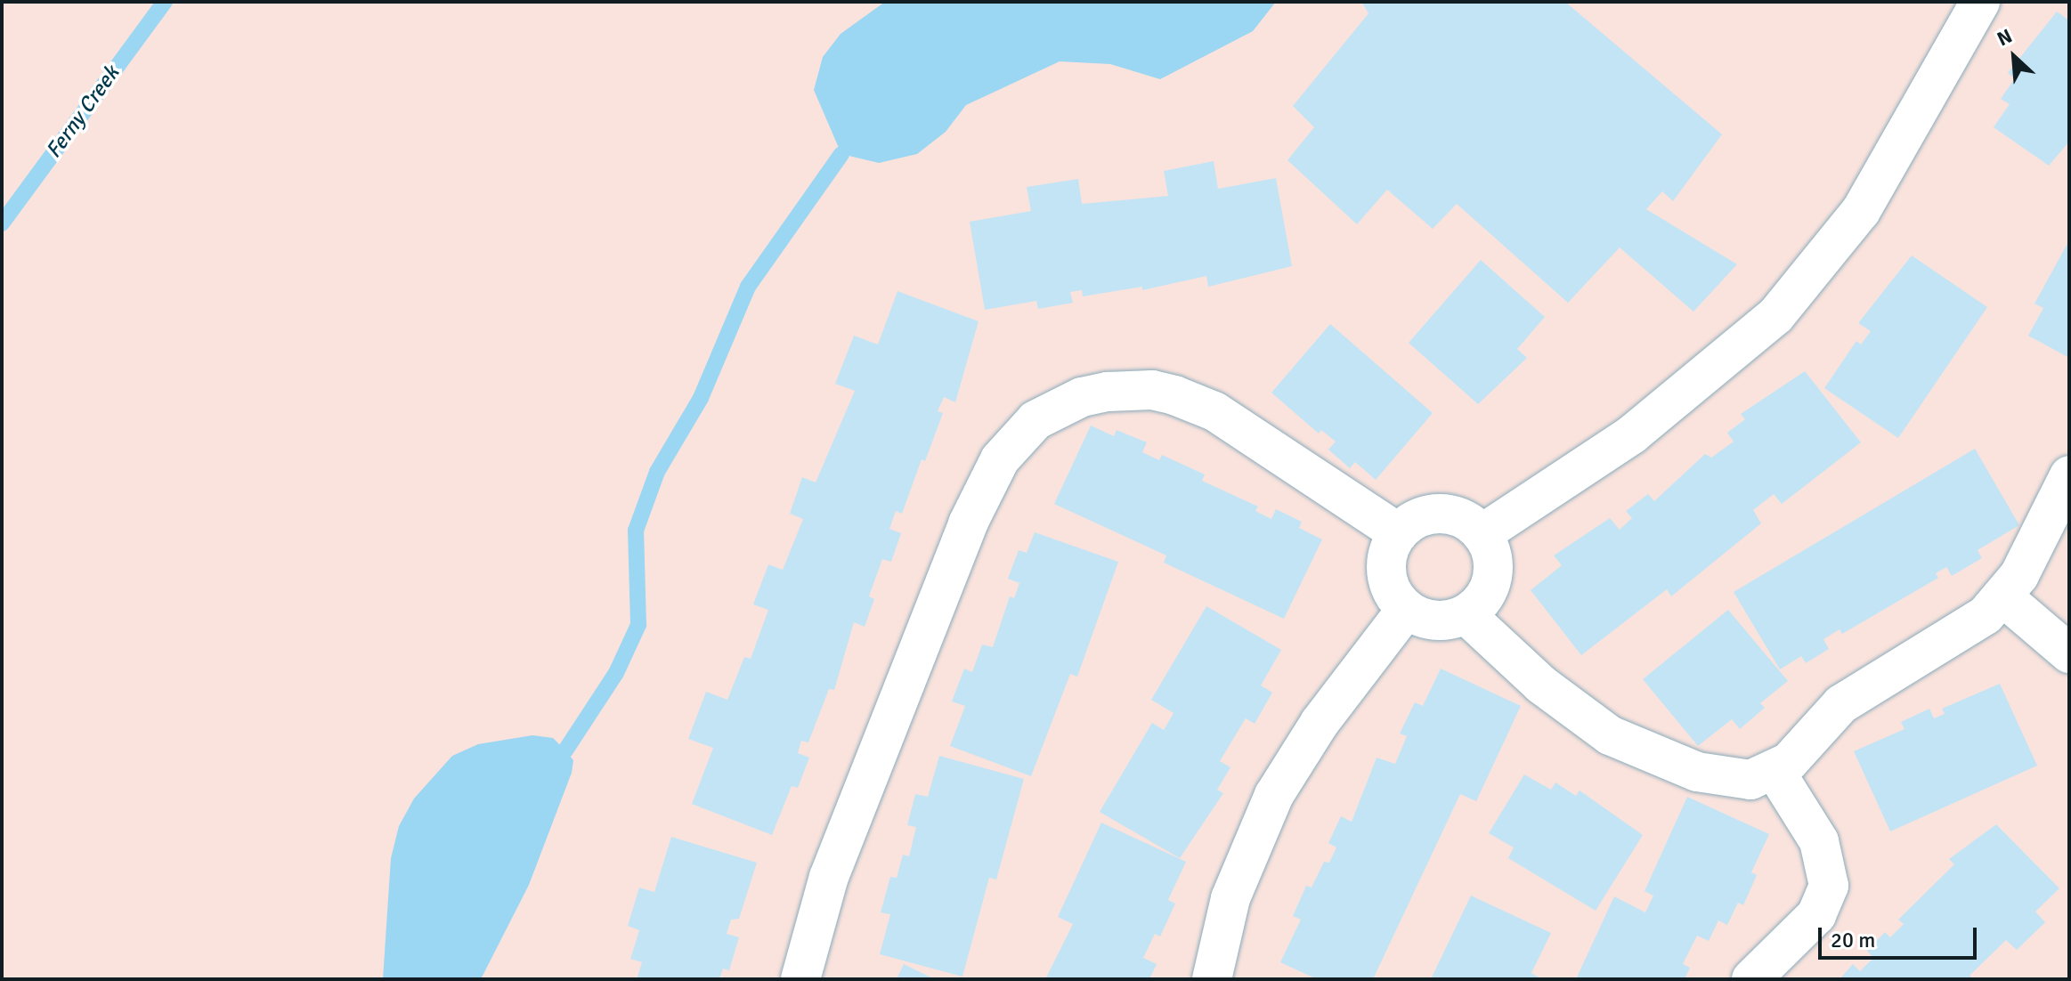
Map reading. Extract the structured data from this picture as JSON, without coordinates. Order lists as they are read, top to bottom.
{
  "water": ["Ferny Creek"],
  "scale_bar": "20 m",
  "north": "top left"
}
